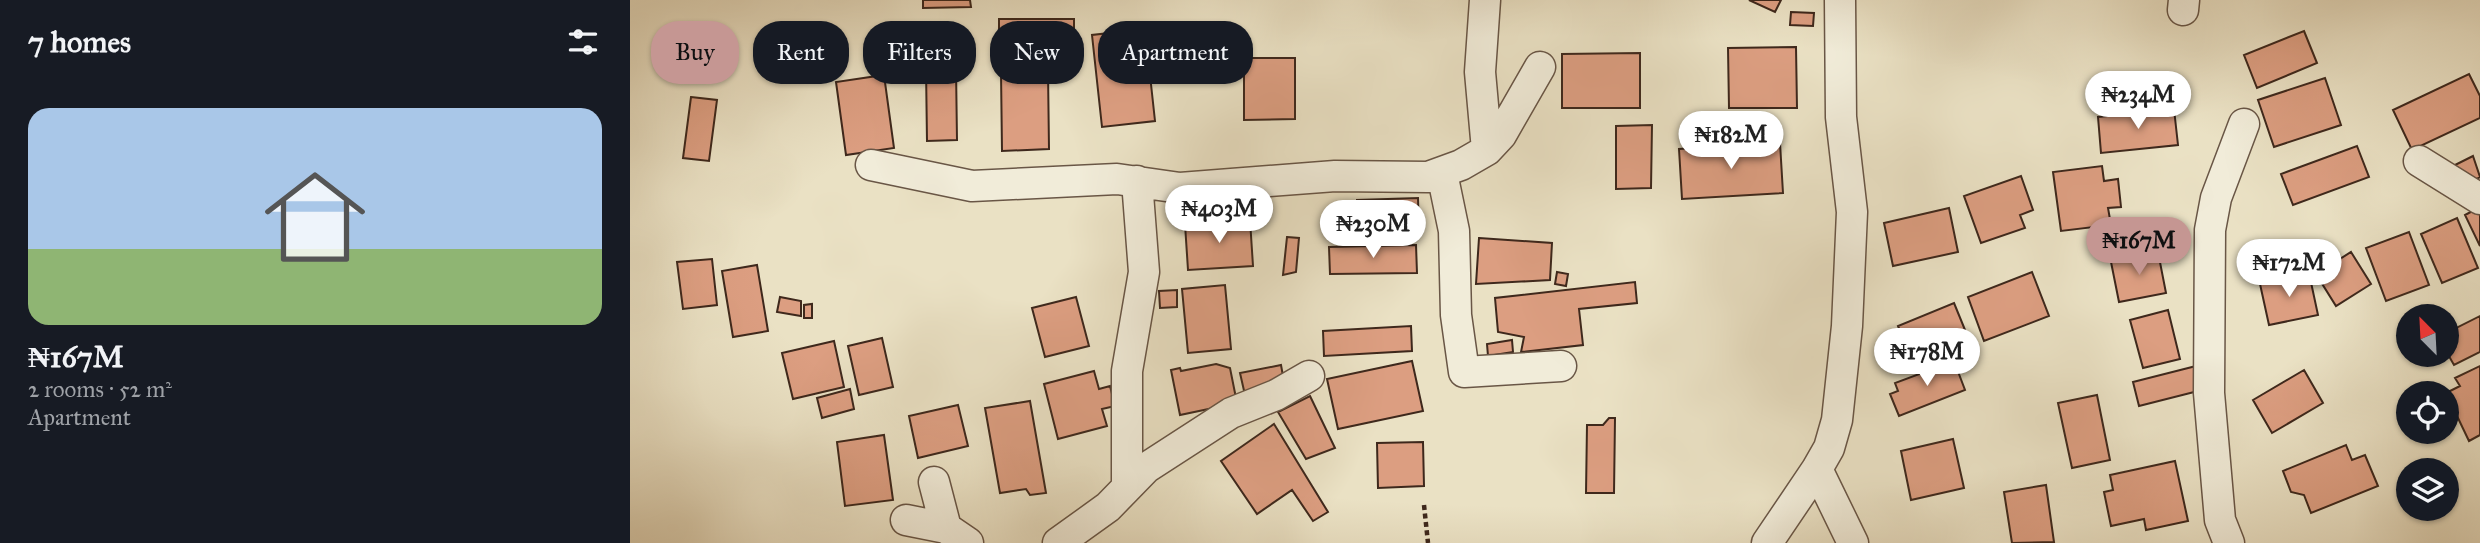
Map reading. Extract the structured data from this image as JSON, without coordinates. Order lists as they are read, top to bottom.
{
  "north": "top left",
  "page": {
    "heading": "7 homes",
    "chip": [
      "Buy",
      "Rent",
      "Filters",
      "New",
      "Apartment"
    ],
    "price": [
      "₦234M",
      "₦182M",
      "₦403M",
      "₦230M",
      "₦167M",
      "₦172M",
      "₦178M"
    ],
    "list": [
      {
        "name": "₦167M",
        "note": "2 rooms · 52 m² · Apartment"
      }
    ]
  }
}
